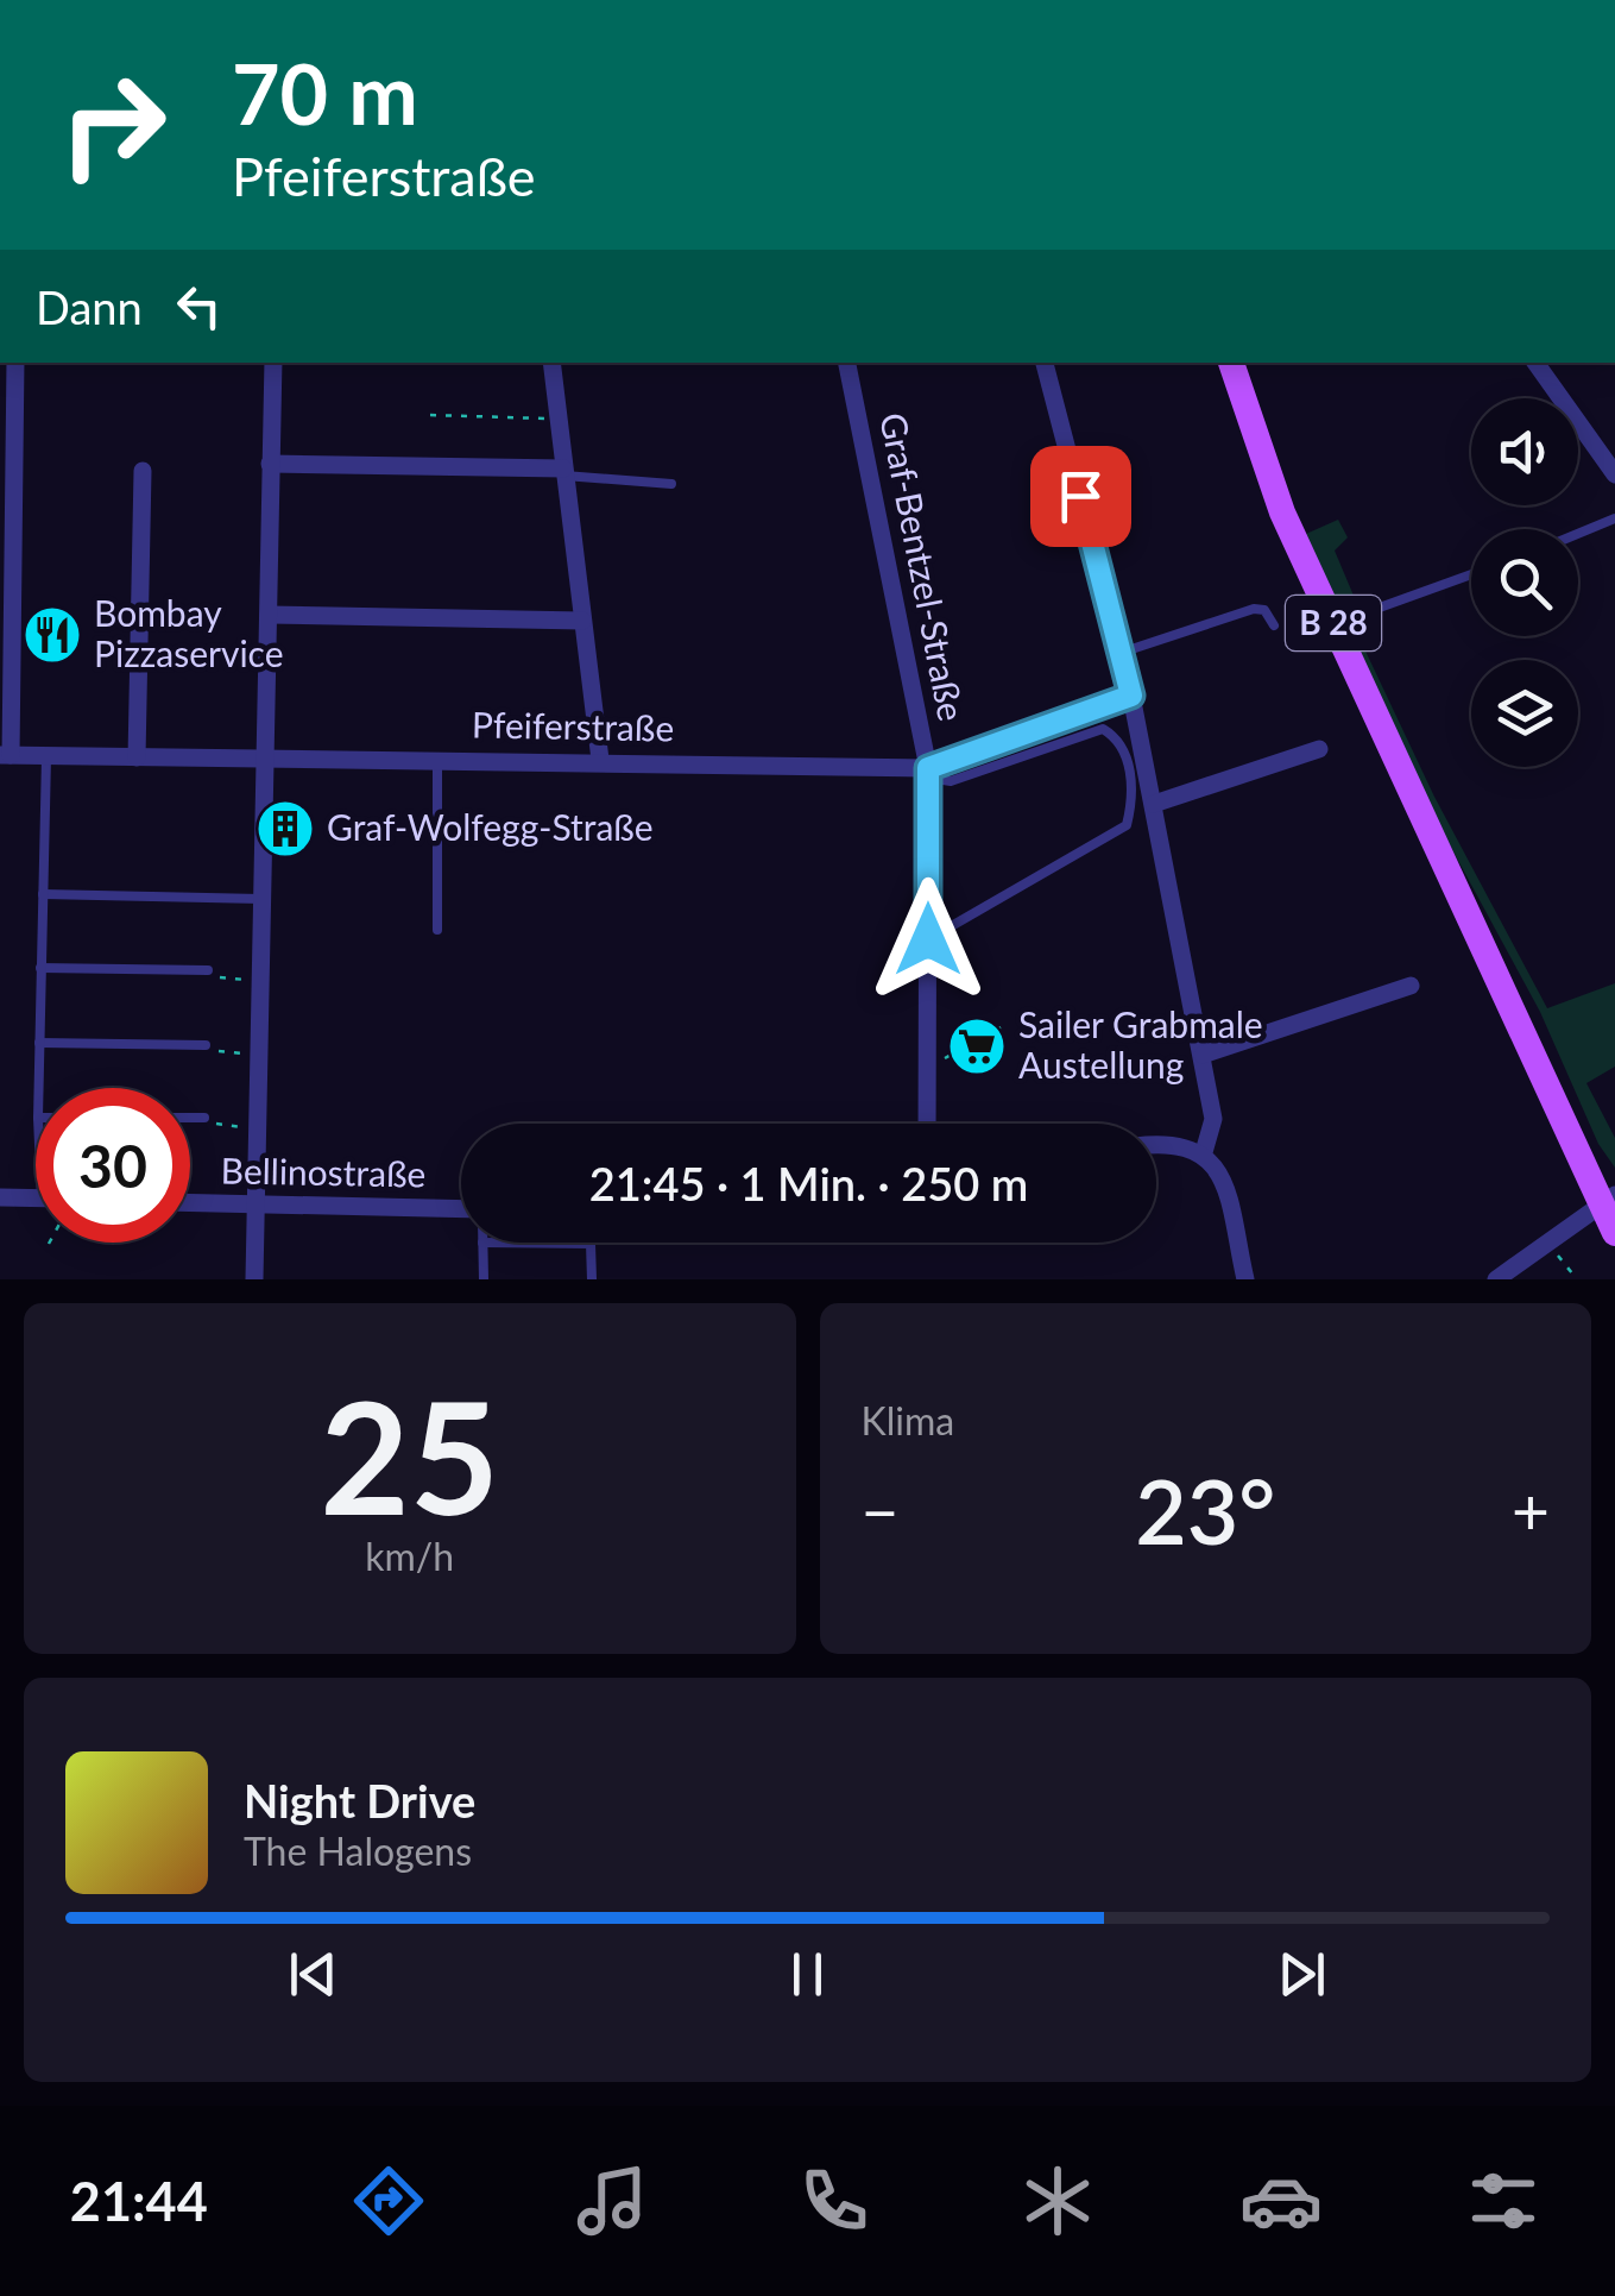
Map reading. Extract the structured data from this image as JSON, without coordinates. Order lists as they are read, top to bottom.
{
  "streets": {
    "main road": ["B 28"],
    "street": ["Graf-Bentzel-Straße", "Pfeiferstraße", "Bellinostraße"]
  },
  "crossings": [
    ["Graf-Bentzel-Straße", "Pfeiferstraße"]
  ],
  "places": {
    "restaurant": ["Bombay Pizzaservice"],
    "building": ["Graf-Wolfegg-Straße"],
    "supermarket": ["Sailer Grabmale Austellung"]
  },
  "page": {
    "turn": ["70 m", "Pfeiferstraße"],
    "then": "Dann",
    "limit": "30",
    "trip": "21:45 · 1 Min. · 250 m",
    "tile": [
      ["25", "km/h"],
      "Klima"
    ],
    "heat": ["−", "23°", "+"],
    "song": ["Night Drive", "The Halogens"],
    "tabs": "21:44"
  }
}
